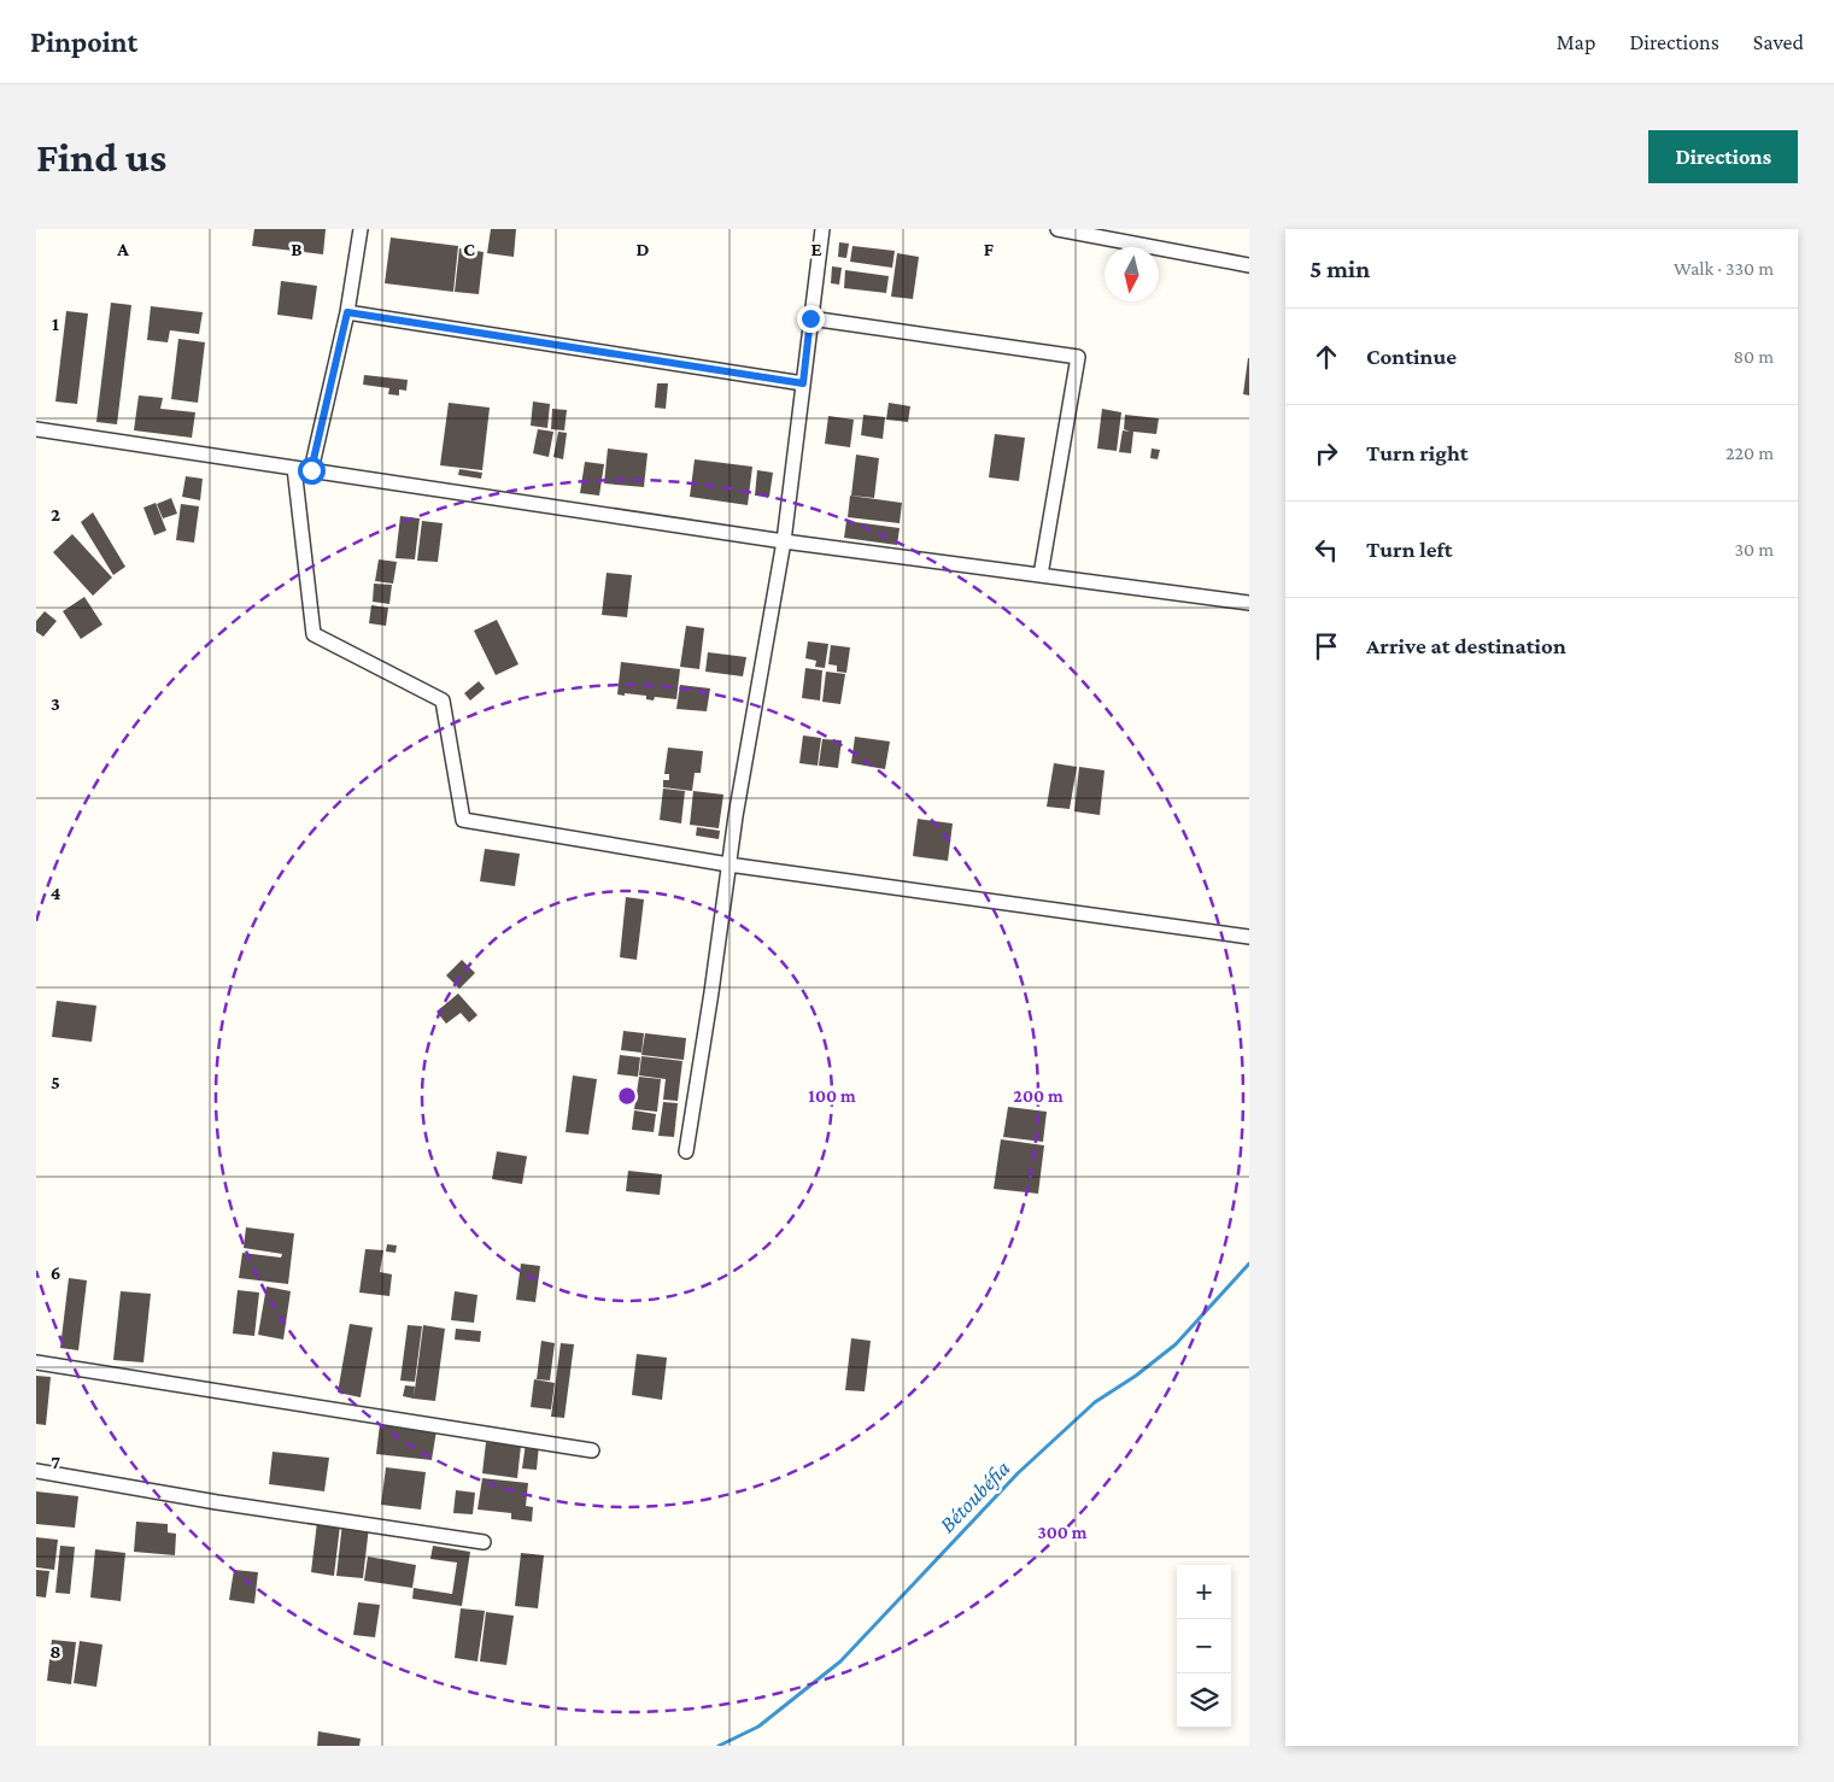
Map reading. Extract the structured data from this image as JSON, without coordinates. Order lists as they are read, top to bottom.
{
  "water": ["Bétoubéfia"],
  "north": "bottom",
  "page": {
    "header": "Pinpoint",
    "nav": ["Map", "Directions", "Saved"],
    "buttons": "Directions",
    "title": "Find us",
    "heading": ["5 min", "Walk · 330 m"],
    "list": [
      ["Continue", "80 m"],
      ["Turn right", "220 m"],
      ["Turn left", "30 m"],
      "Arrive at destination"
    ],
    "map_buttons": ["+", "−"]
  },
  "grid": {
    "columns": [
      "A",
      "B",
      "C",
      "D",
      "E",
      "F"
    ],
    "rows": [
      "1",
      "2",
      "3",
      "4",
      "5",
      "6",
      "7",
      "8"
    ]
  },
  "rings": ["100 m", "200 m", "300 m"]
}
